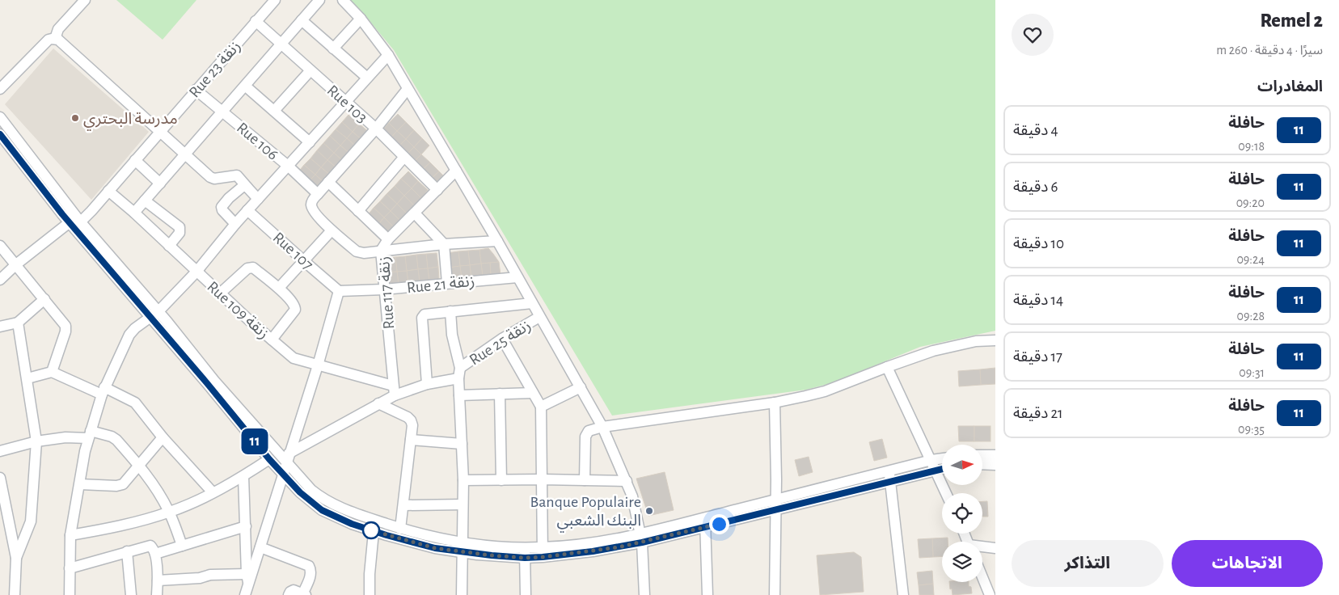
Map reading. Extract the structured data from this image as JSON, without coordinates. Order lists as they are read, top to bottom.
{
  "streets": {
    "street": [
      "Rue 23 زنقة",
      "Rue 103",
      "Rue 106",
      "Rue 107",
      "Rue 21 زنقة",
      "Rue 117 زنقة",
      "Rue 109 زنقة",
      "Rue 25 زنقة"
    ]
  },
  "crossings": [
    ["Rue 23 زنقة", "Rue 103"],
    ["Rue 23 زنقة", "Rue 106"],
    ["Rue 23 زنقة", "Rue 109 زنقة"],
    ["Rue 103", "Rue 117 زنقة"],
    ["Rue 107", "Rue 21 زنقة"],
    ["Rue 21 زنقة", "Rue 117 زنقة"],
    ["Rue 117 زنقة", "Rue 109 زنقة"]
  ],
  "places": ["مدرسة البحتري", "Banque Populaire البنك الشعبي"],
  "lines": ["bus line 11"],
  "north": "right",
  "page": {
    "heading": [
      ["Remel 2", "سيرًا · 4 دقيقة · 260 m"],
      "المغادرات"
    ],
    "on_map": "11",
    "list": [
      {
        "mark": "11",
        "name": "حافلة",
        "note": "09:18",
        "value": "4 دقيقة"
      },
      {
        "mark": "11",
        "name": "حافلة",
        "note": "09:20",
        "value": "6 دقيقة"
      },
      {
        "mark": "11",
        "name": "حافلة",
        "note": "09:24",
        "value": "10 دقيقة"
      },
      {
        "mark": "11",
        "name": "حافلة",
        "note": "09:28",
        "value": "14 دقيقة"
      },
      {
        "mark": "11",
        "name": "حافلة",
        "note": "09:31",
        "value": "17 دقيقة"
      },
      {
        "mark": "11",
        "name": "حافلة",
        "note": "09:35",
        "value": "21 دقيقة"
      }
    ],
    "buttons": ["الاتجاهات", "التذاكر"]
  }
}
